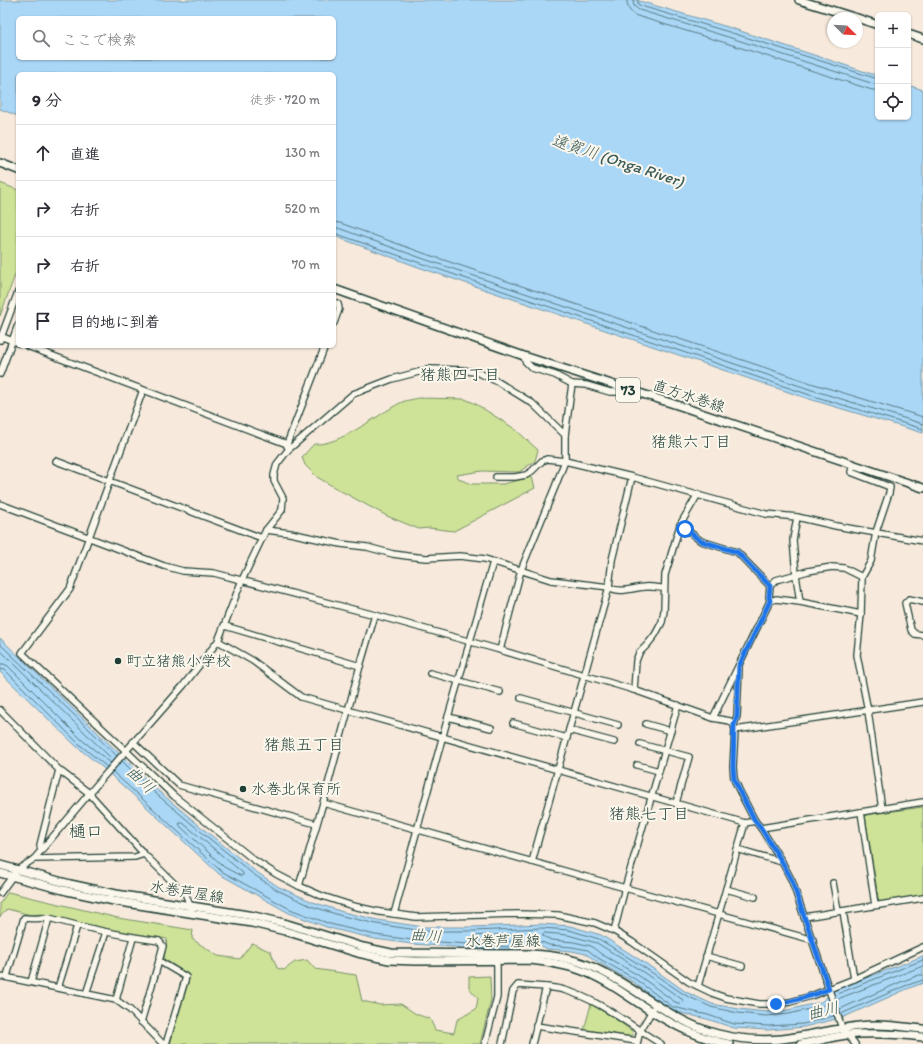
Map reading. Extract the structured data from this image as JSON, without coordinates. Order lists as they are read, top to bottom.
{
  "streets": {
    "main road": ["73", "直方水巻線", "水巻芦屋線"]
  },
  "districts": [
    "猪熊四丁目",
    "猪熊六丁目",
    "猪熊五丁目",
    "猪熊七丁目",
    "樋口"
  ],
  "water": ["遠賀川 (Onga River)", "曲川"],
  "places": ["町立猪熊小学校", "水巻北保育所"],
  "north": "bottom right",
  "page": {
    "map_buttons": ["+", "−"],
    "search": "ここで検索",
    "heading": ["9 分", "徒歩 · 720 m"],
    "list": [
      ["直進", "130 m"],
      ["右折", "520 m"],
      ["右折", "70 m"],
      "目的地に到着"
    ]
  }
}
